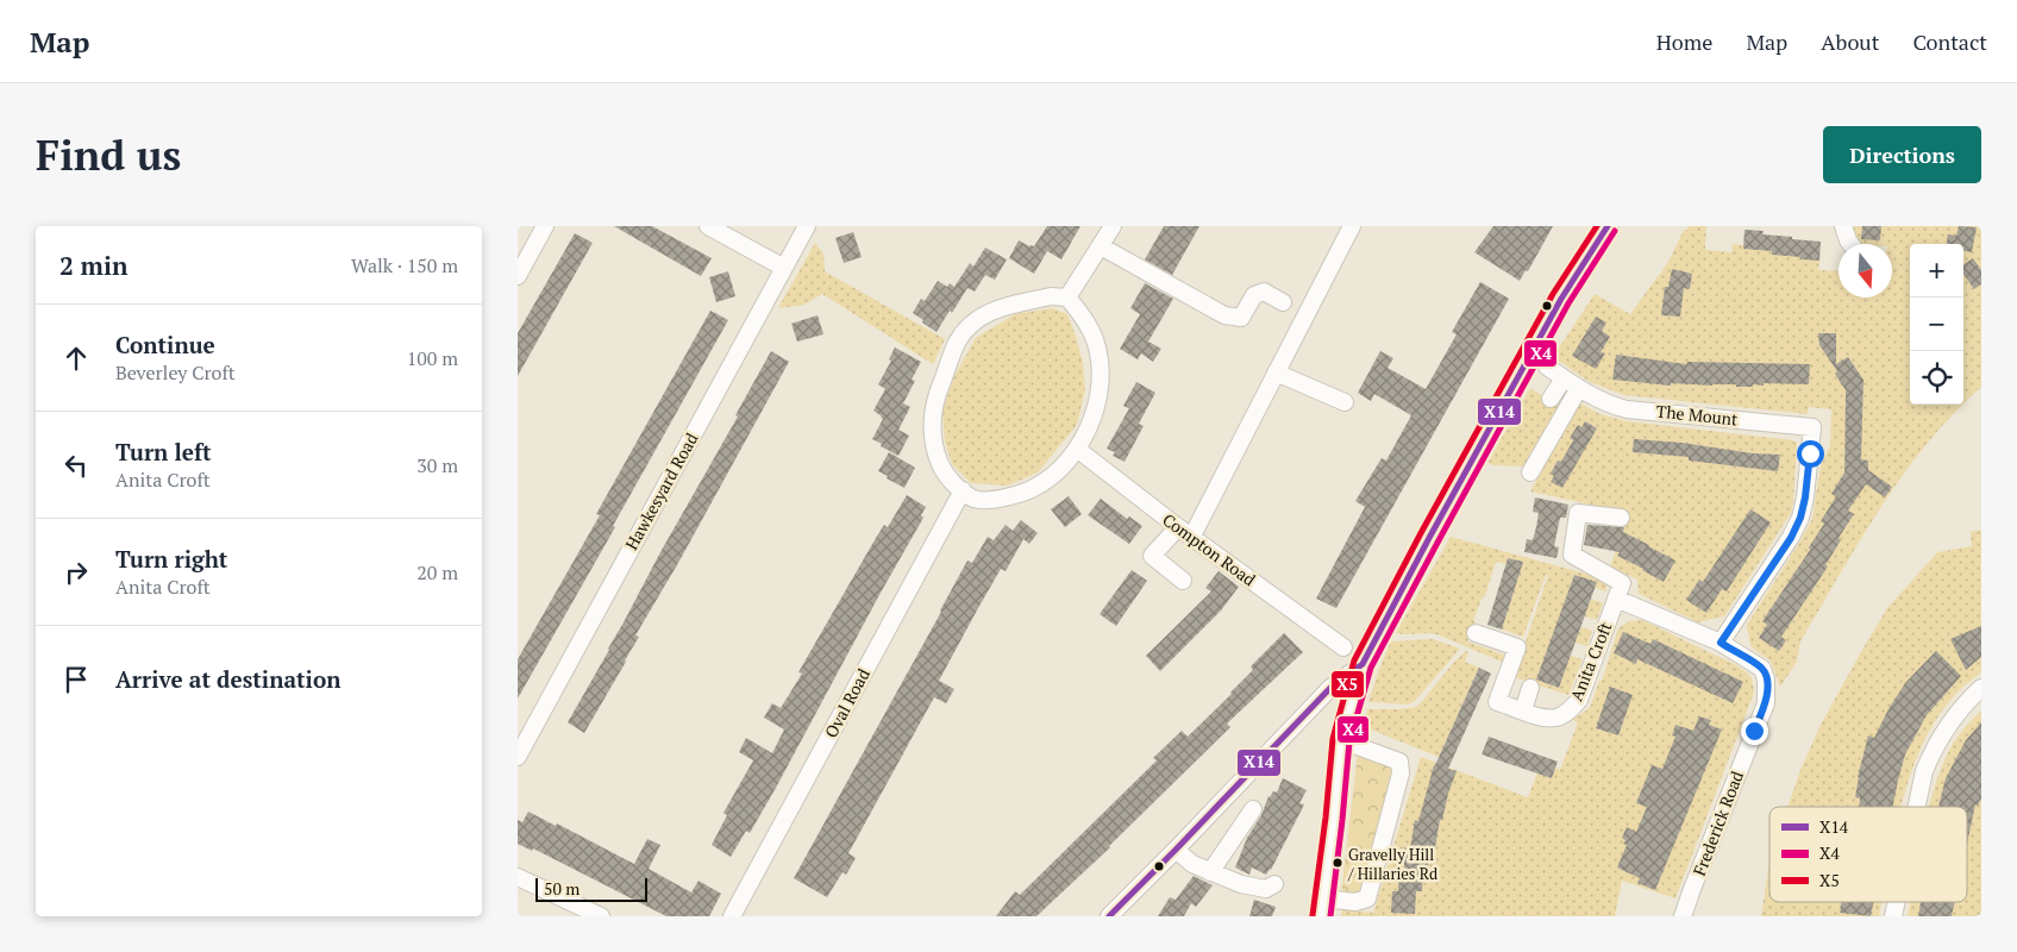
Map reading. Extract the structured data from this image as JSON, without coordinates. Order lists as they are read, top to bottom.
{
  "streets": {
    "street": [
      "The Mount",
      "Hawkesyard Road",
      "Compton Road",
      "Anita Croft",
      "Oval Road",
      "Frederick Road"
    ]
  },
  "crossings": [
    ["The Mount", "Frederick Road"],
    ["Compton Road", "Oval Road"]
  ],
  "places": ["Gravelly Hill / Hillaries Rd"],
  "lines": ["transit line X14", "transit line X5", "transit line X4"],
  "legend": ["X14", "X4", "X5"],
  "scale_bar": "50 m",
  "north": "bottom",
  "page": {
    "header": "Map",
    "nav": [
      "Home",
      "Map",
      "About",
      "Contact"
    ],
    "buttons": "Directions",
    "title": "Find us",
    "heading": ["2 min", "Walk · 150 m"],
    "map_buttons": ["+", "−"],
    "list": [
      ["Continue", "Beverley Croft", "100 m"],
      ["Turn left", "Anita Croft", "30 m"],
      ["Turn right", "Anita Croft", "20 m"],
      "Arrive at destination"
    ],
    "scale": "50 m"
  }
}
